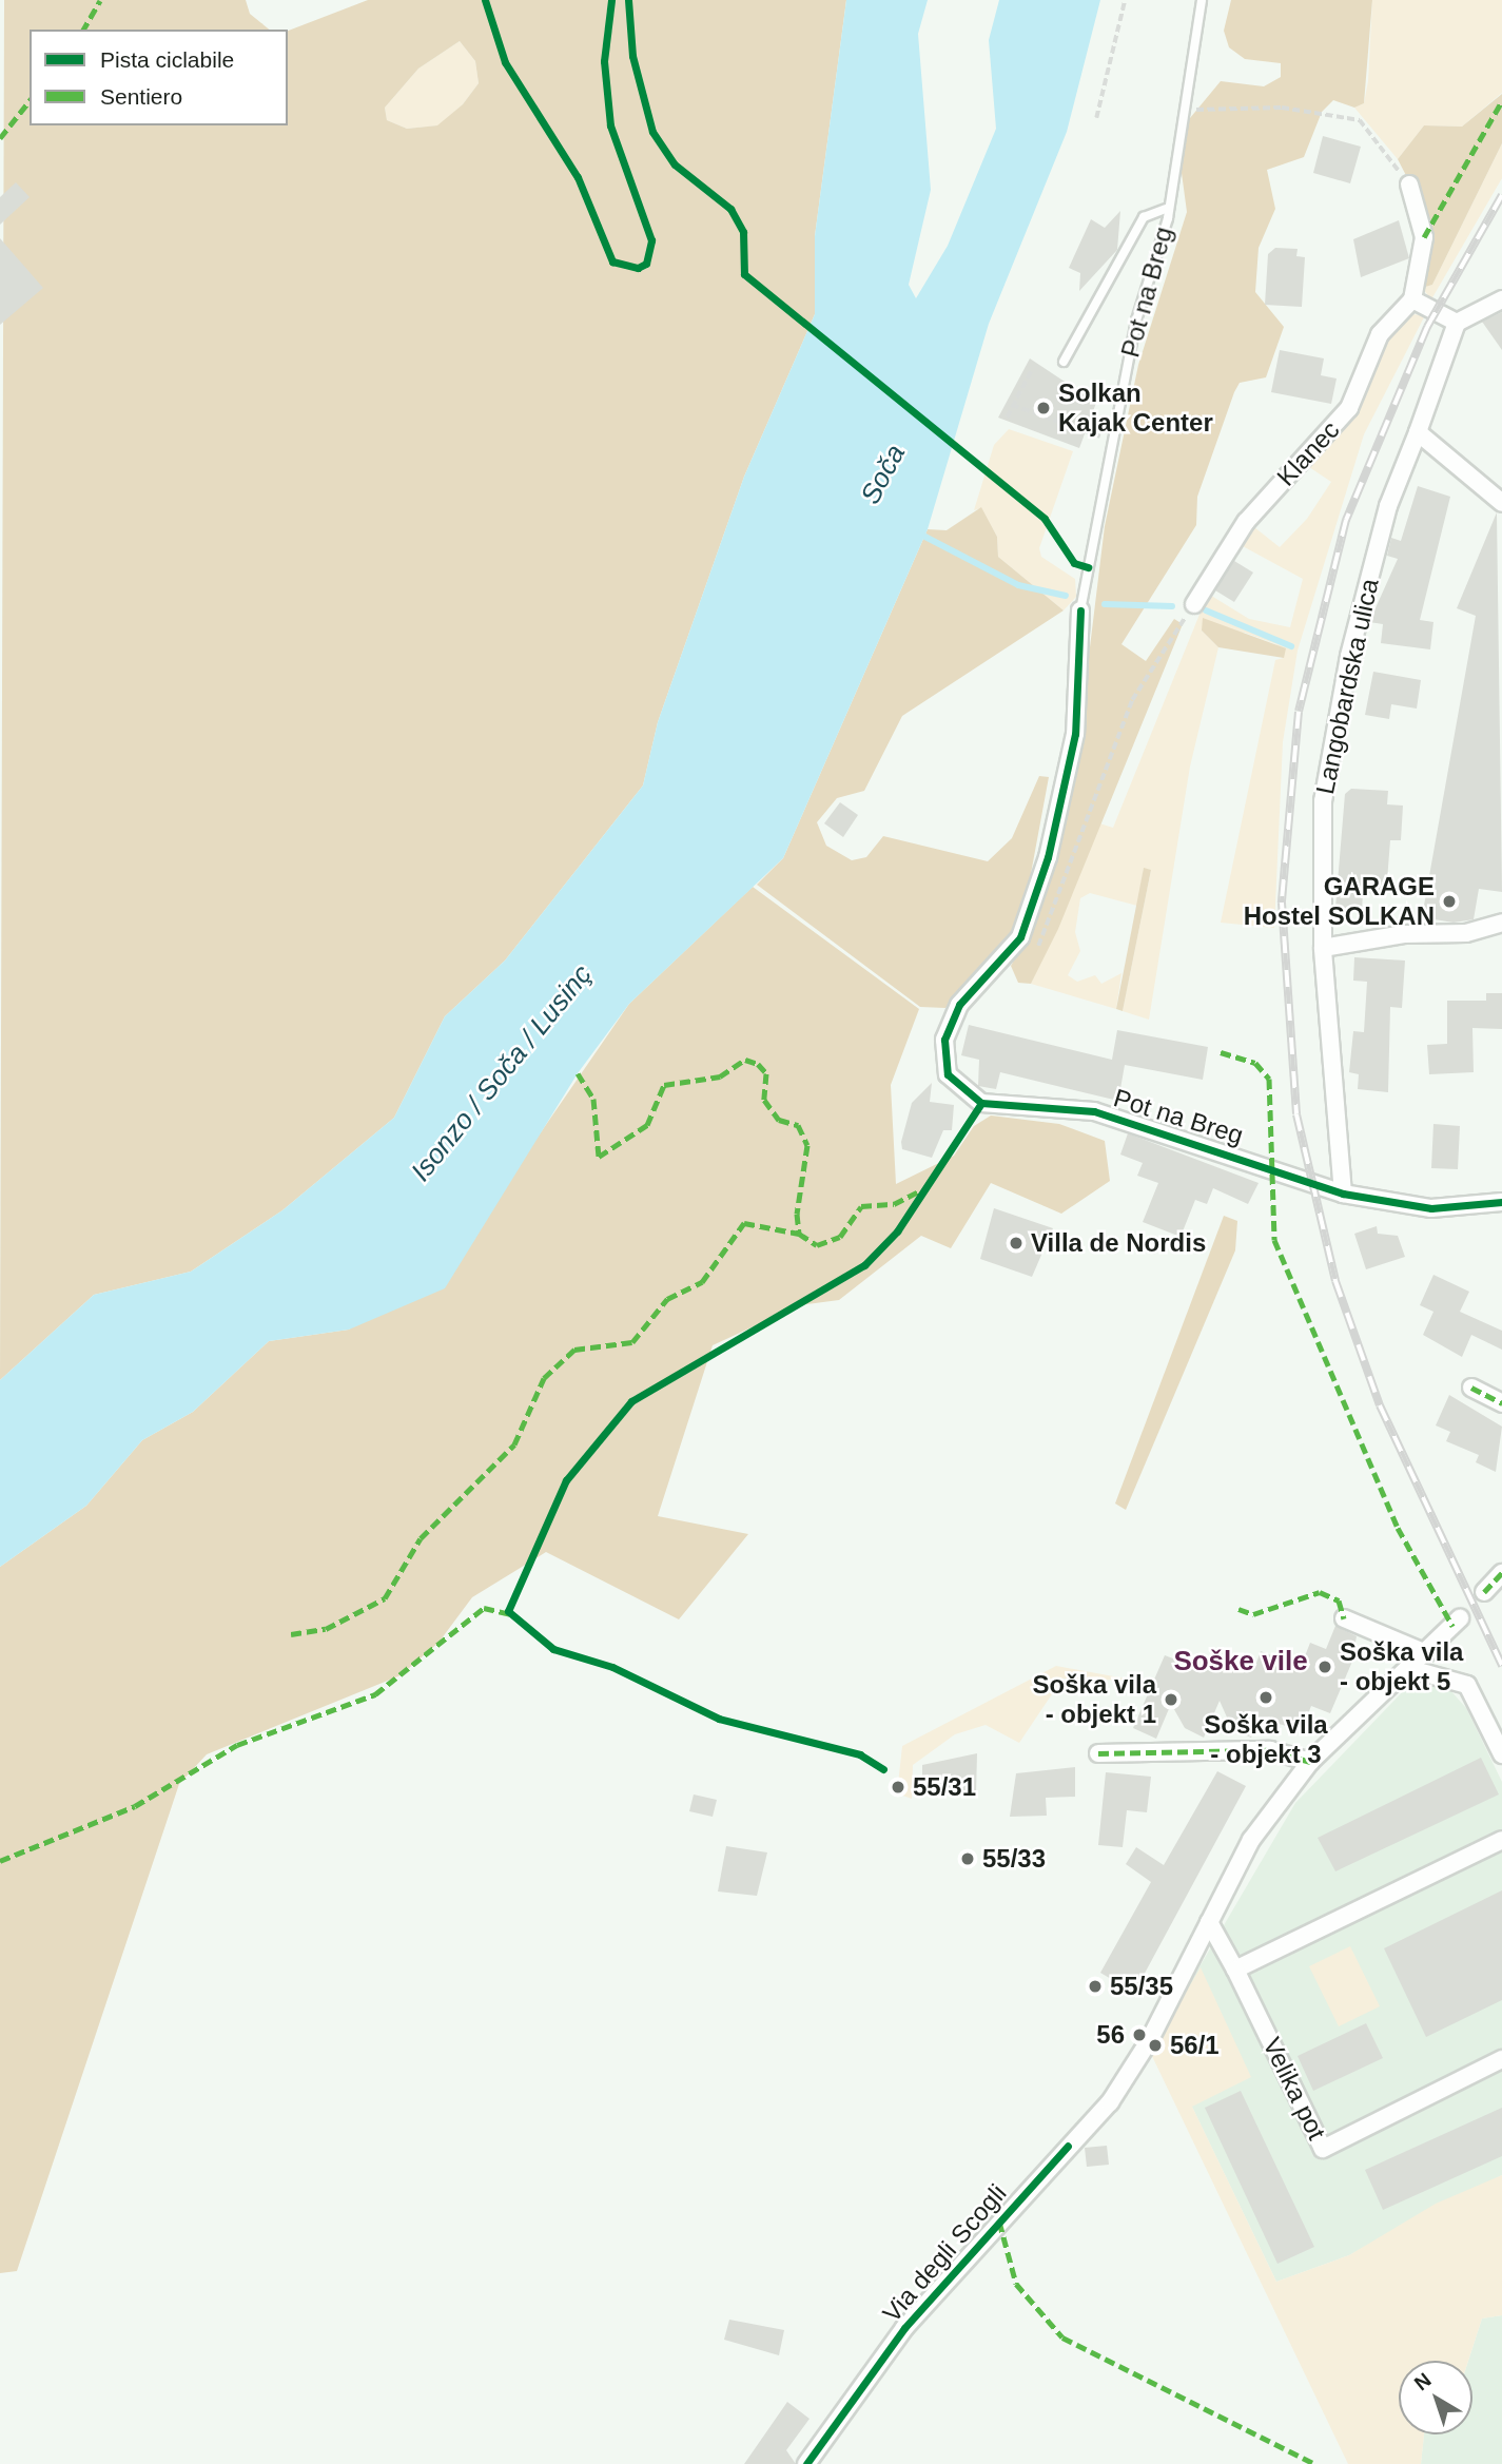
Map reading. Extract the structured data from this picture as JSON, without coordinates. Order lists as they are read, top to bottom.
{
  "streets": {
    "street": [
      "Pot na Breg",
      "Klanec",
      "Langobardska ulica",
      "Velika pot",
      "Via degli Scogli"
    ]
  },
  "crossings": [
    ["Pot na Breg", "Langobardska ulica"],
    ["Velika pot", "Via degli Scogli"]
  ],
  "districts": ["Soške vile"],
  "water": ["Soča", "Isonzo / Soča / Lusinç"],
  "places": [
    "Solkan Kajak Center",
    "GARAGE Hostel SOLKAN",
    "Villa de Nordis",
    "Soška vila - objekt 5",
    "Soška vila - objekt 3",
    "Soška vila - objekt 1",
    "55/31",
    "55/33",
    "55/35",
    "56",
    "56/1"
  ],
  "legend": ["Pista ciclabile", "Sentiero"],
  "north": "top left"
}
